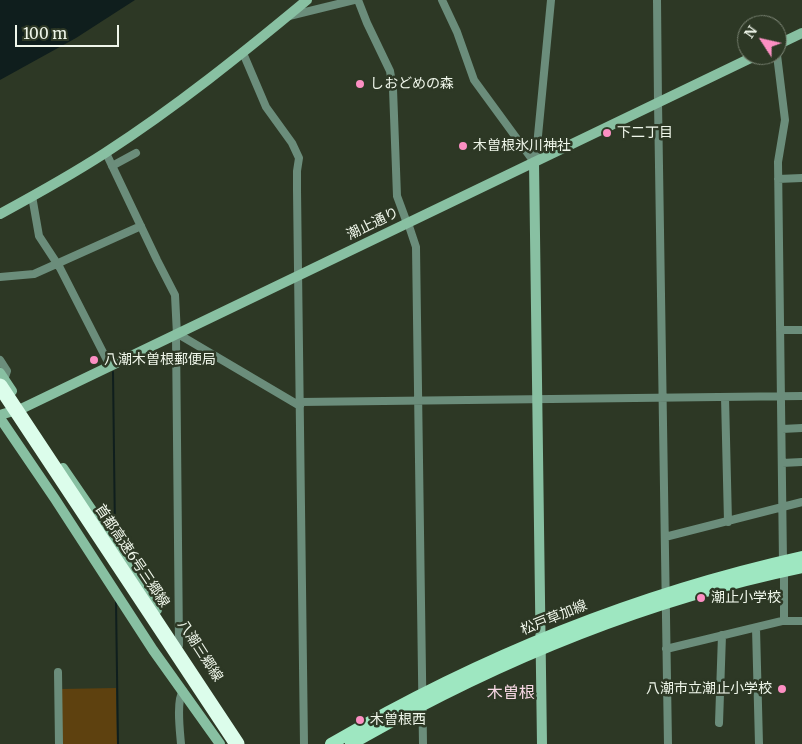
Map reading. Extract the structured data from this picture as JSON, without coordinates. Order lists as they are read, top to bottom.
{
  "streets": {
    "highway": ["首都高速6号三郷線"],
    "main road": ["松戸草加線"],
    "street": ["潮止通り", "八潮三郷線"]
  },
  "crossings": [
    ["潮止通り", "八潮三郷線"],
    ["首都高速6号三郷線", "八潮三郷線"]
  ],
  "districts": ["木曽根"],
  "places": [
    "しおどめの森",
    "下二丁目",
    "木曽根氷川神社",
    "八潮木曽根郵便局",
    "潮止小学校",
    "八潮市立潮止小学校",
    "木曽根西"
  ],
  "scale_bar": "100 m",
  "north": "top left"
}
